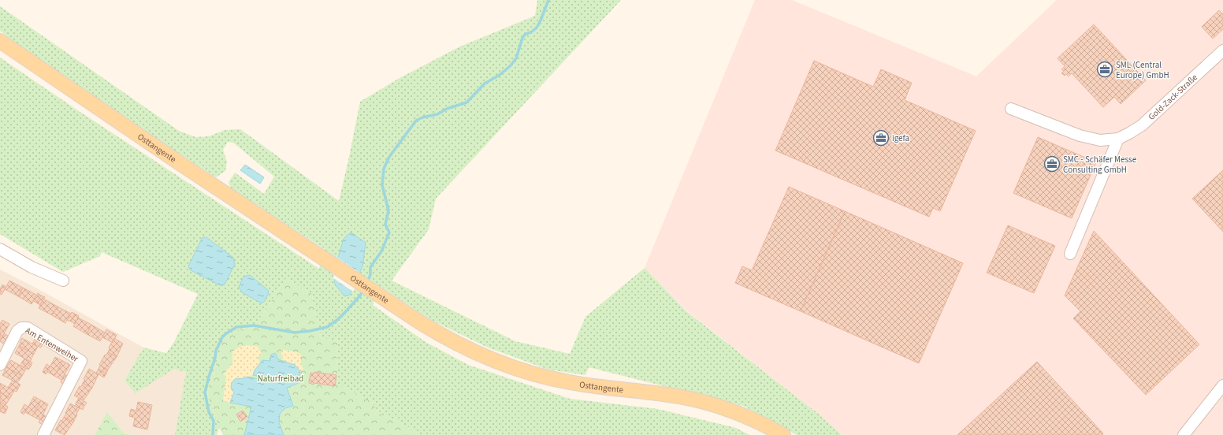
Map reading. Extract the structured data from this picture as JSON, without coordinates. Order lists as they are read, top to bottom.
{
  "streets": {
    "main road": ["Osttangente"],
    "street": ["Gold-Zack-Straße", "Am Entenweiher"]
  },
  "parks": ["Naturfreibad"],
  "places": {
    "office": ["SML (Central Europe) GmbH", "igefa", "SMC - Schäfer Messe Consulting GmbH"]
  }
}
